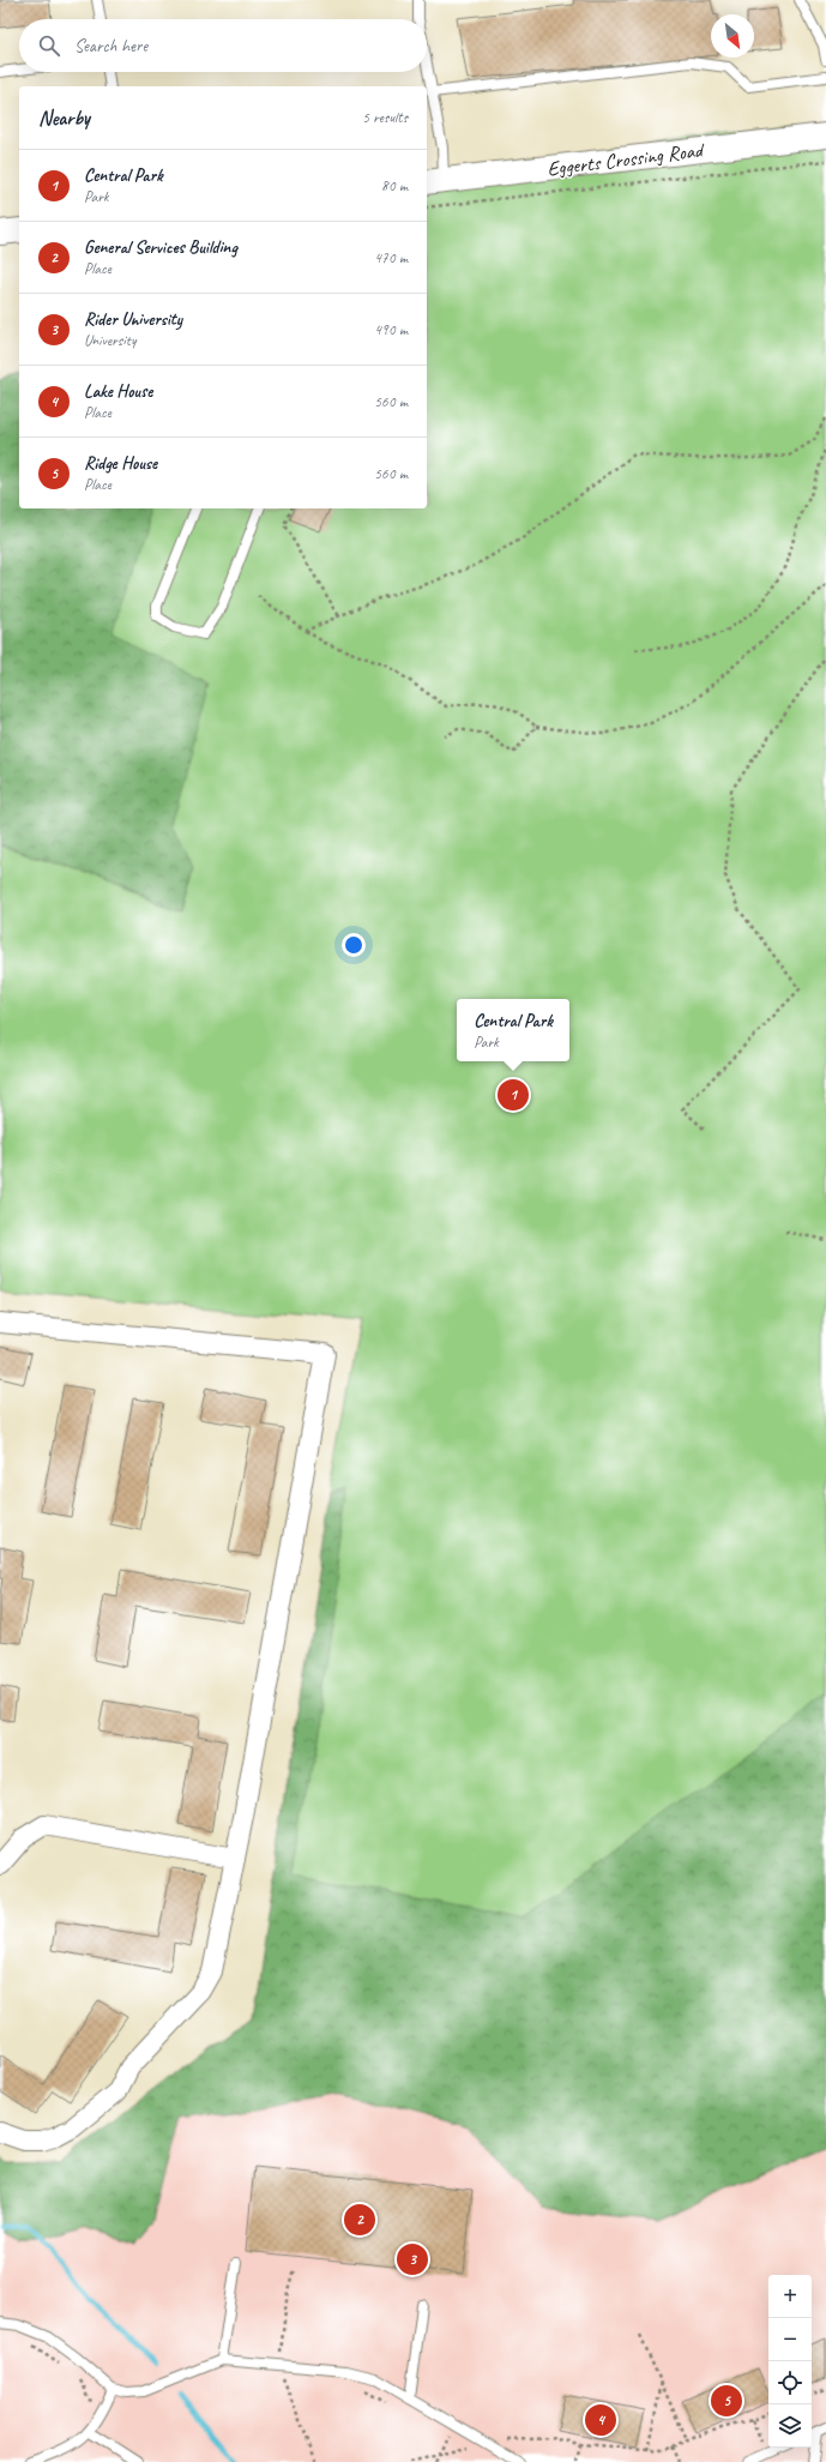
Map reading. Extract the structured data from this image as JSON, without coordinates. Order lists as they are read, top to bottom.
{
  "streets": {
    "street": ["Eggerts Crossing Road"]
  },
  "north": "bottom right",
  "page": {
    "search": "Search here",
    "heading": ["Nearby", "5 results"],
    "list": [
      {
        "mark": "1",
        "name": "Central Park",
        "note": "Park",
        "value": "80 m"
      },
      {
        "mark": "2",
        "name": "General Services Building",
        "note": "Place",
        "value": "470 m"
      },
      {
        "mark": "3",
        "name": "Rider University",
        "note": "University",
        "value": "490 m"
      },
      {
        "mark": "4",
        "name": "Lake House",
        "note": "Place",
        "value": "560 m"
      },
      {
        "mark": "5",
        "name": "Ridge House",
        "note": "Place",
        "value": "560 m"
      }
    ],
    "popup": ["Central Park", "Park"],
    "pins": [
      "1",
      "2",
      "3",
      "5",
      "4"
    ],
    "map_buttons": ["+", "−"]
  }
}
